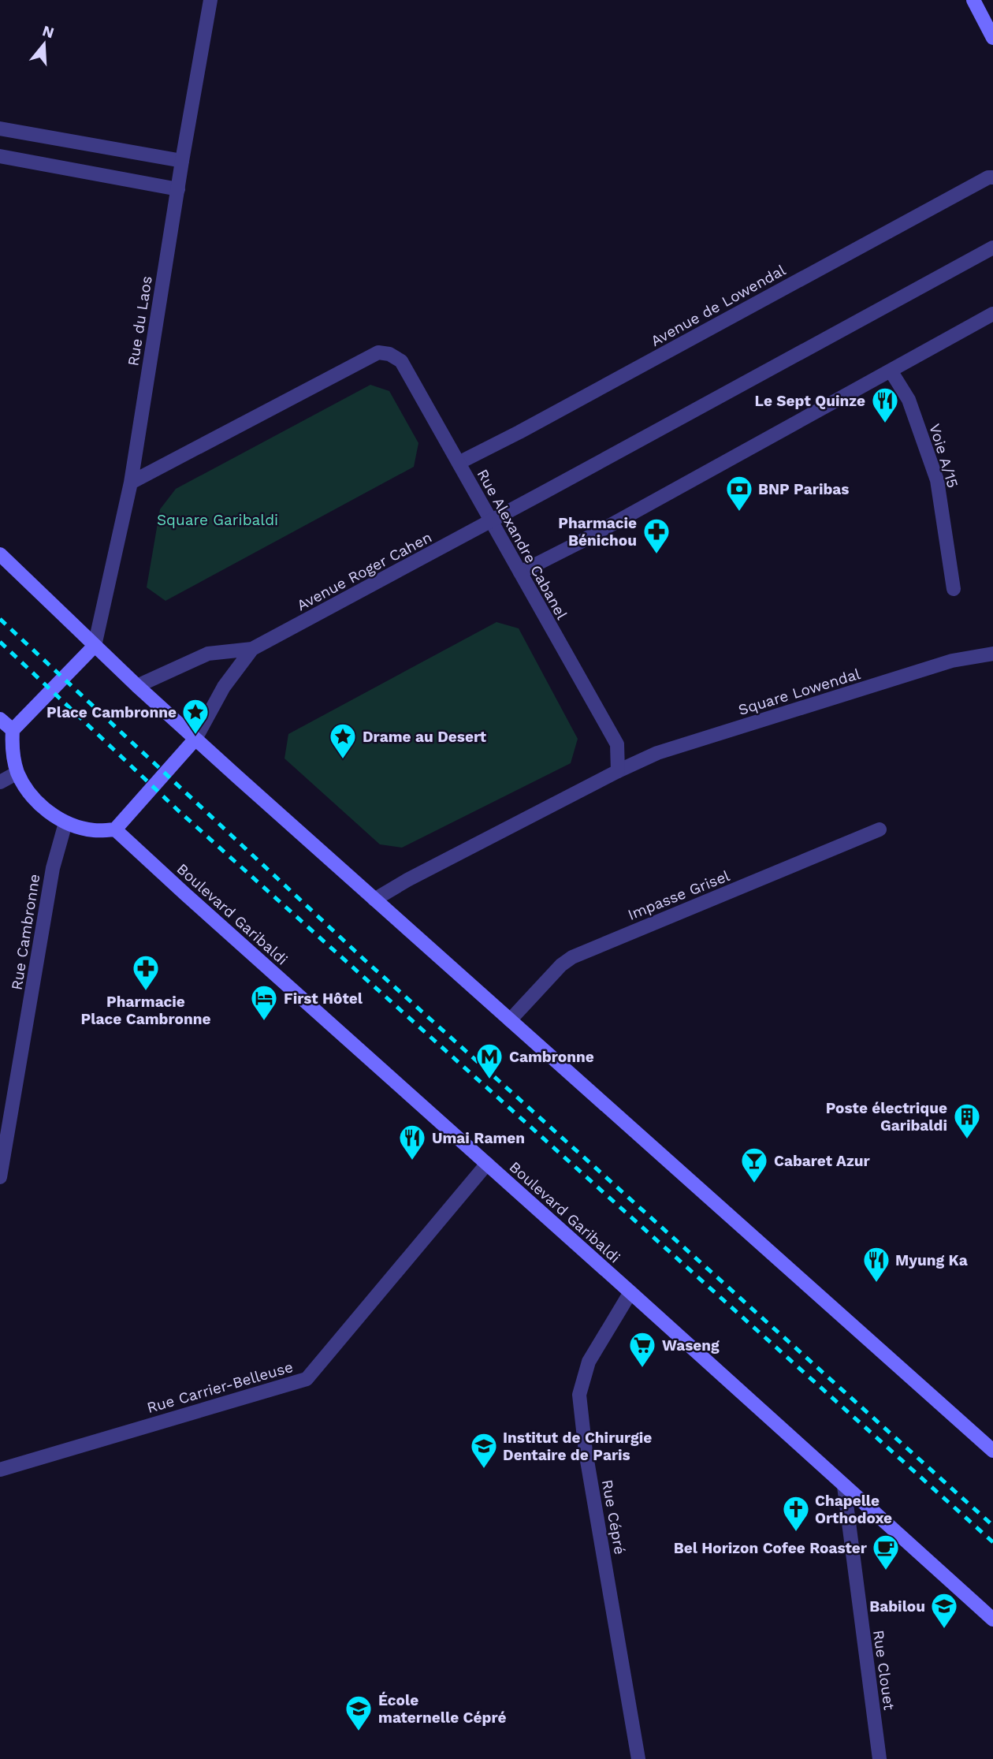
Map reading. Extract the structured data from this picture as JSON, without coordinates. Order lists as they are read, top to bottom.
{
  "streets": {
    "main road": ["Boulevard Garibaldi"],
    "street": [
      "Avenue de Lowendal",
      "Rue du Laos",
      "Voie A/15",
      "Rue Alexandre Cabanel",
      "Avenue Roger Cahen",
      "Square Lowendal",
      "Impasse Grisel",
      "Rue Cambronne",
      "Rue Carrier-Belleuse",
      "Rue Cépré",
      "Rue Clouet"
    ]
  },
  "crossings": [
    ["Avenue de Lowendal", "Rue Alexandre Cabanel"],
    ["Rue du Laos", "Rue Alexandre Cabanel"],
    ["Rue Alexandre Cabanel", "Avenue Roger Cahen"],
    ["Rue Alexandre Cabanel", "Square Lowendal"],
    ["Boulevard Garibaldi", "Rue Carrier-Belleuse"],
    ["Boulevard Garibaldi", "Rue Cépré"],
    ["Boulevard Garibaldi", "Rue Clouet"]
  ],
  "parks": ["Square Garibaldi"],
  "places": {
    "restaurant": ["Le Sept Quinze", "Umai Ramen", "Myung Ka"],
    "bank": ["BNP Paribas"],
    "pharmacy": ["Pharmacie Bénichou", "Pharmacie Place Cambronne"],
    "place": ["Place Cambronne", "Drame au Desert"],
    "hotel": ["First Hôtel"],
    "metro station": ["Cambronne"],
    "building": ["Poste électrique Garibaldi"],
    "bar": ["Cabaret Azur"],
    "supermarket": ["Waseng"],
    "school or university": ["Institut de Chirurgie Dentaire de Paris", "Babilou", "École maternelle Cépré"],
    "church": ["Chapelle Orthodoxe"],
    "cafe": ["Bel Horizon Cofee Roaster"]
  },
  "north": "top"
}
